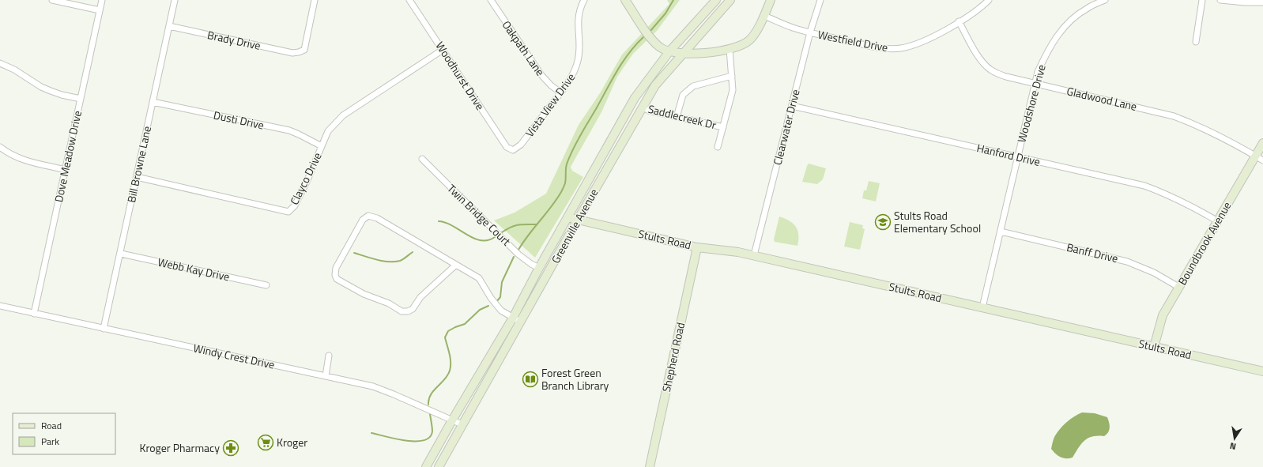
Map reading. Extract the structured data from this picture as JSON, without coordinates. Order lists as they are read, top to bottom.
{
  "streets": {
    "street": [
      "Brady Drive",
      "Westfield Drive",
      "Oakpath Lane",
      "Woodhurst Drive",
      "Gladwood Lane",
      "Woodshore Drive",
      "Vista View Drive",
      "Saddlecreek Dr",
      "Dusti Drive",
      "Clearwater Drive",
      "Hanford Drive",
      "Dove Meadow Drive",
      "Bill Browne Lane",
      "Clayco Drive",
      "Twin Bridge Court",
      "Greenville Avenue",
      "Stults Road",
      "Boundbrook Avenue",
      "Banff Drive",
      "Webb Kay Drive",
      "Windy Crest Drive",
      "Shepherd Road"
    ]
  },
  "crossings": [
    ["Brady Drive", "Bill Browne Lane"],
    ["Westfield Drive", "Gladwood Lane"],
    ["Westfield Drive", "Clearwater Drive"],
    ["Oakpath Lane", "Vista View Drive"],
    ["Woodhurst Drive", "Vista View Drive"],
    ["Woodhurst Drive", "Clayco Drive"],
    ["Gladwood Lane", "Woodshore Drive"],
    ["Gladwood Lane", "Boundbrook Avenue"],
    ["Woodshore Drive", "Hanford Drive"],
    ["Woodshore Drive", "Stults Road"],
    ["Woodshore Drive", "Banff Drive"],
    ["Saddlecreek Dr", "Greenville Avenue"],
    ["Dusti Drive", "Bill Browne Lane"],
    ["Dusti Drive", "Clayco Drive"],
    ["Clearwater Drive", "Hanford Drive"],
    ["Clearwater Drive", "Stults Road"],
    ["Hanford Drive", "Boundbrook Avenue"],
    ["Dove Meadow Drive", "Windy Crest Drive"],
    ["Bill Browne Lane", "Clayco Drive"],
    ["Bill Browne Lane", "Webb Kay Drive"],
    ["Bill Browne Lane", "Windy Crest Drive"],
    ["Twin Bridge Court", "Greenville Avenue"],
    ["Greenville Avenue", "Stults Road"],
    ["Greenville Avenue", "Windy Crest Drive"],
    ["Stults Road", "Boundbrook Avenue"],
    ["Stults Road", "Shepherd Road"],
    ["Boundbrook Avenue", "Banff Drive"]
  ],
  "places": {
    "school or university": ["Stults Road Elementary School"],
    "library": ["Forest Green Branch Library"],
    "supermarket": ["Kroger"],
    "pharmacy": ["Kroger Pharmacy"]
  },
  "legend": ["Road", "Park"],
  "north": "bottom"
}
